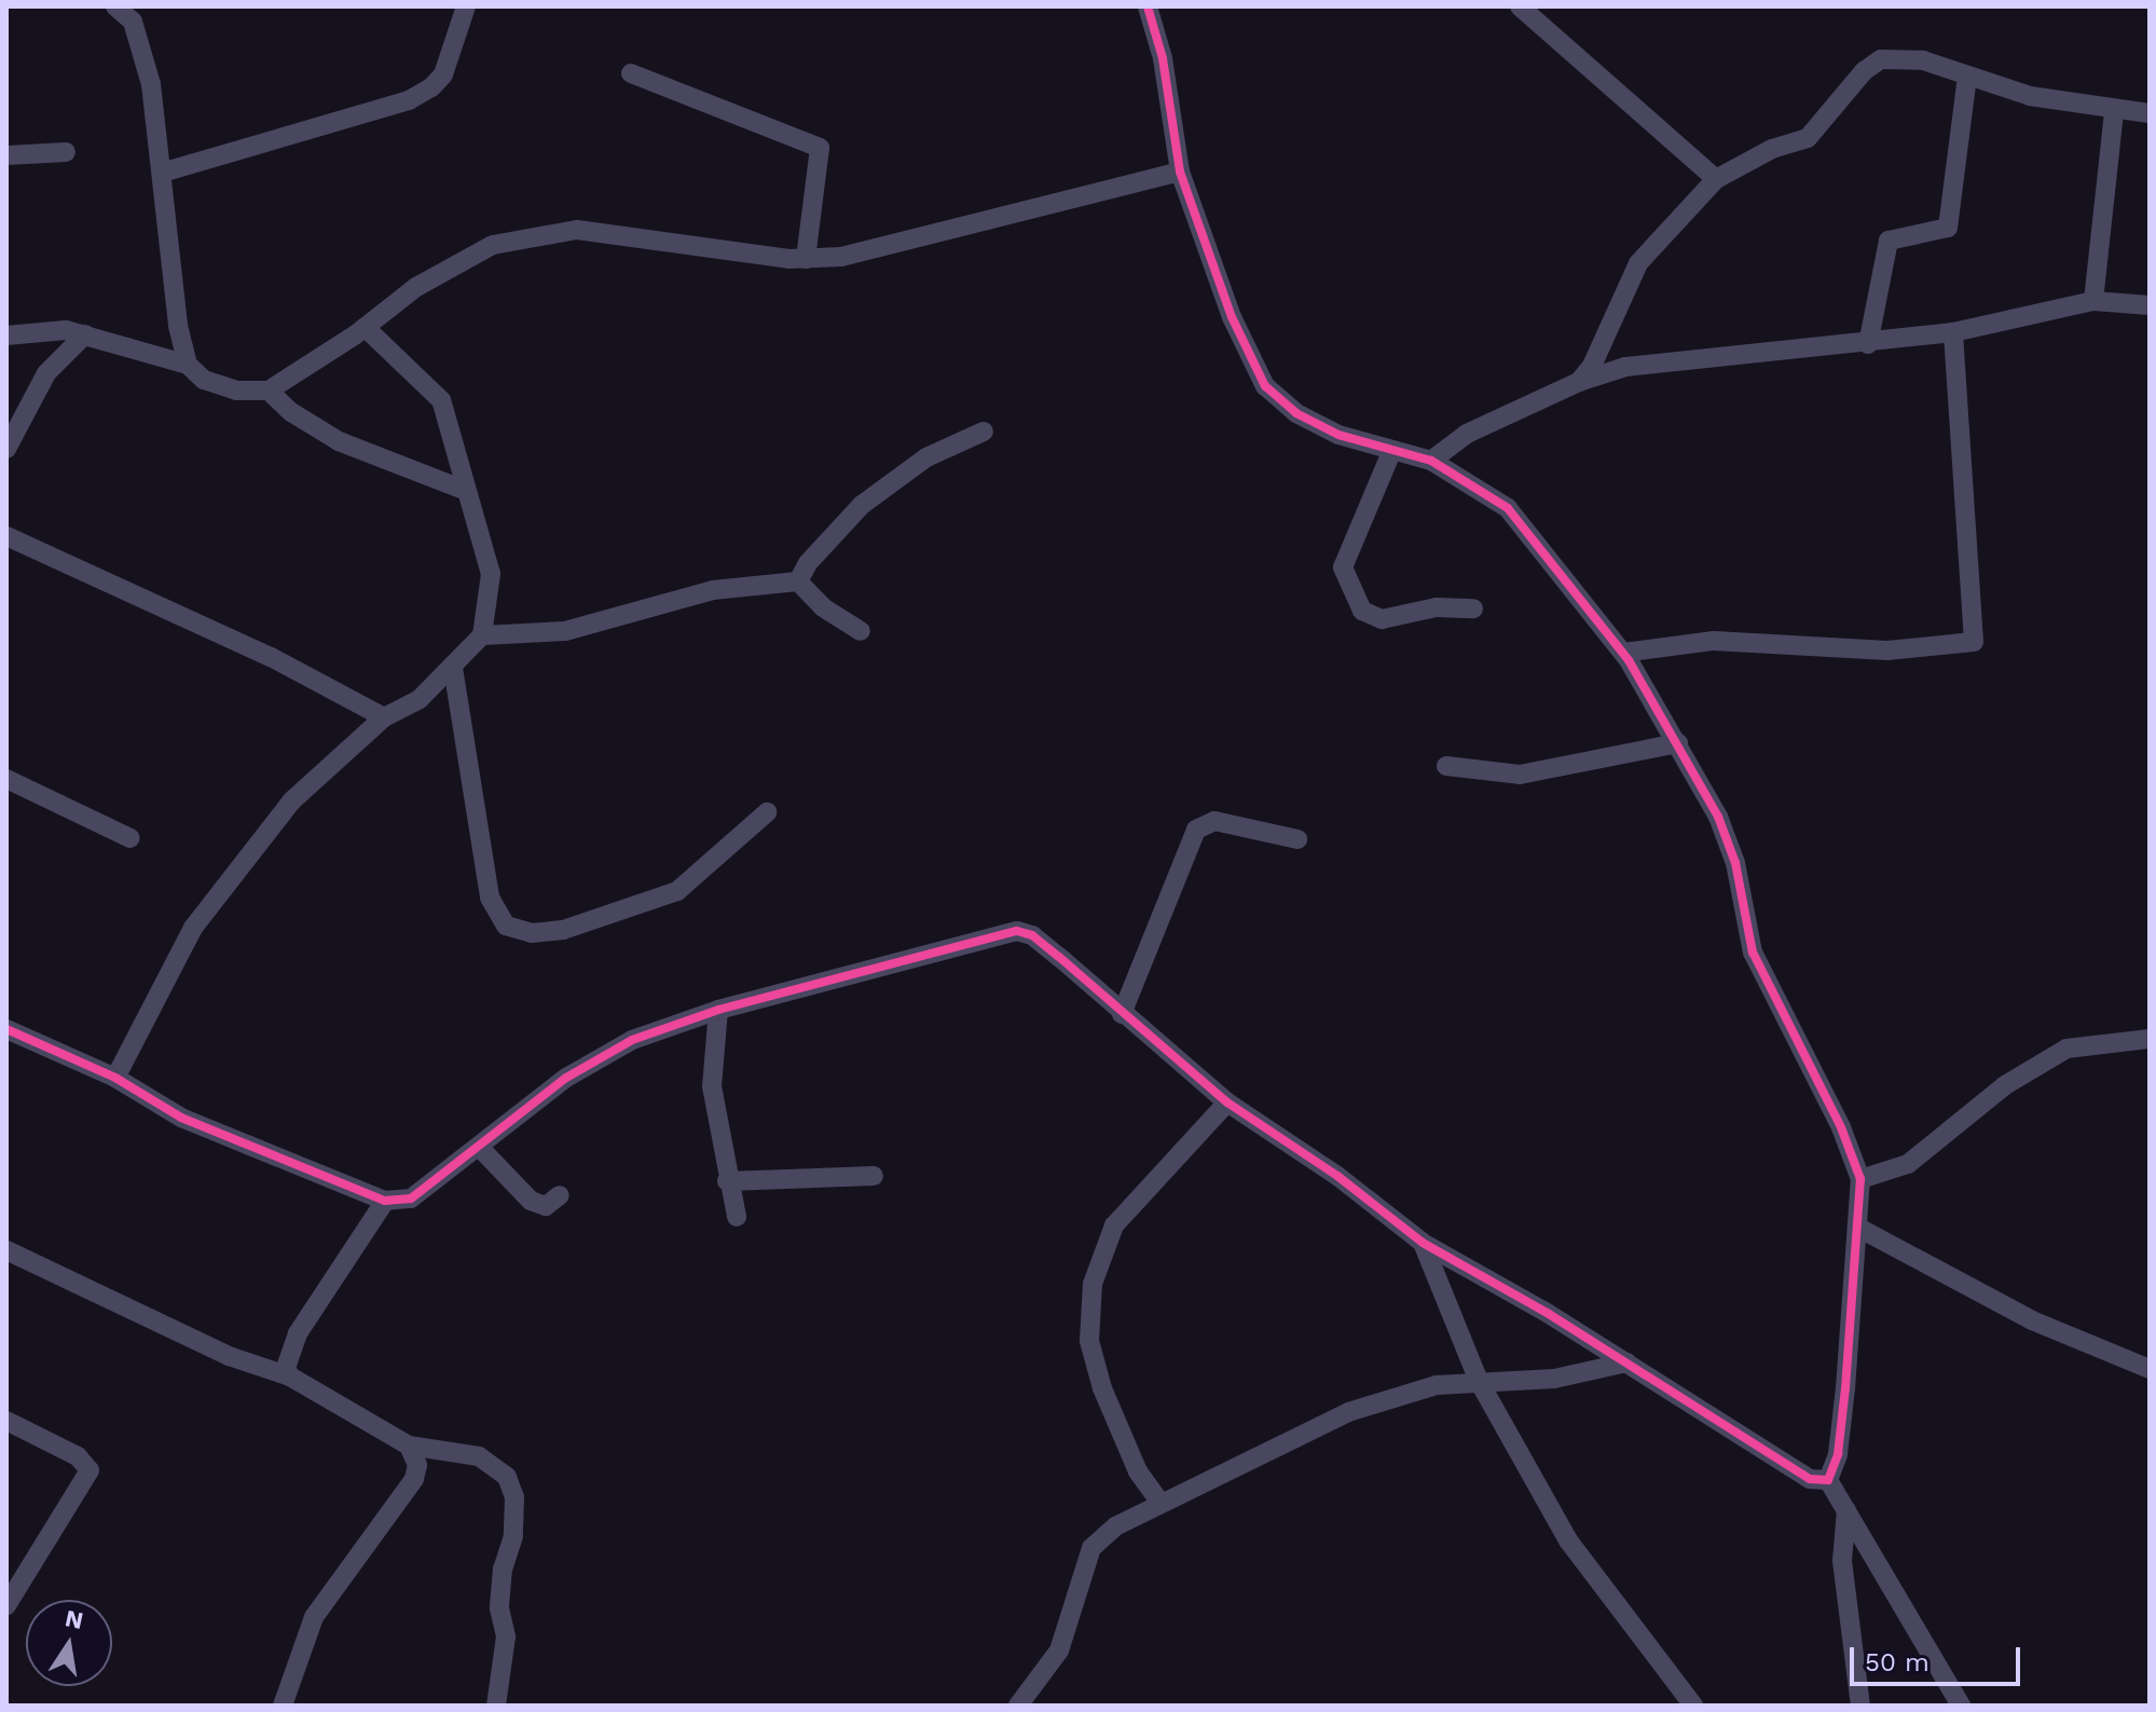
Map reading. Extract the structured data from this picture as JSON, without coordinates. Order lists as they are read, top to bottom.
{
  "scale_bar": "50 m",
  "north": "top"
}
